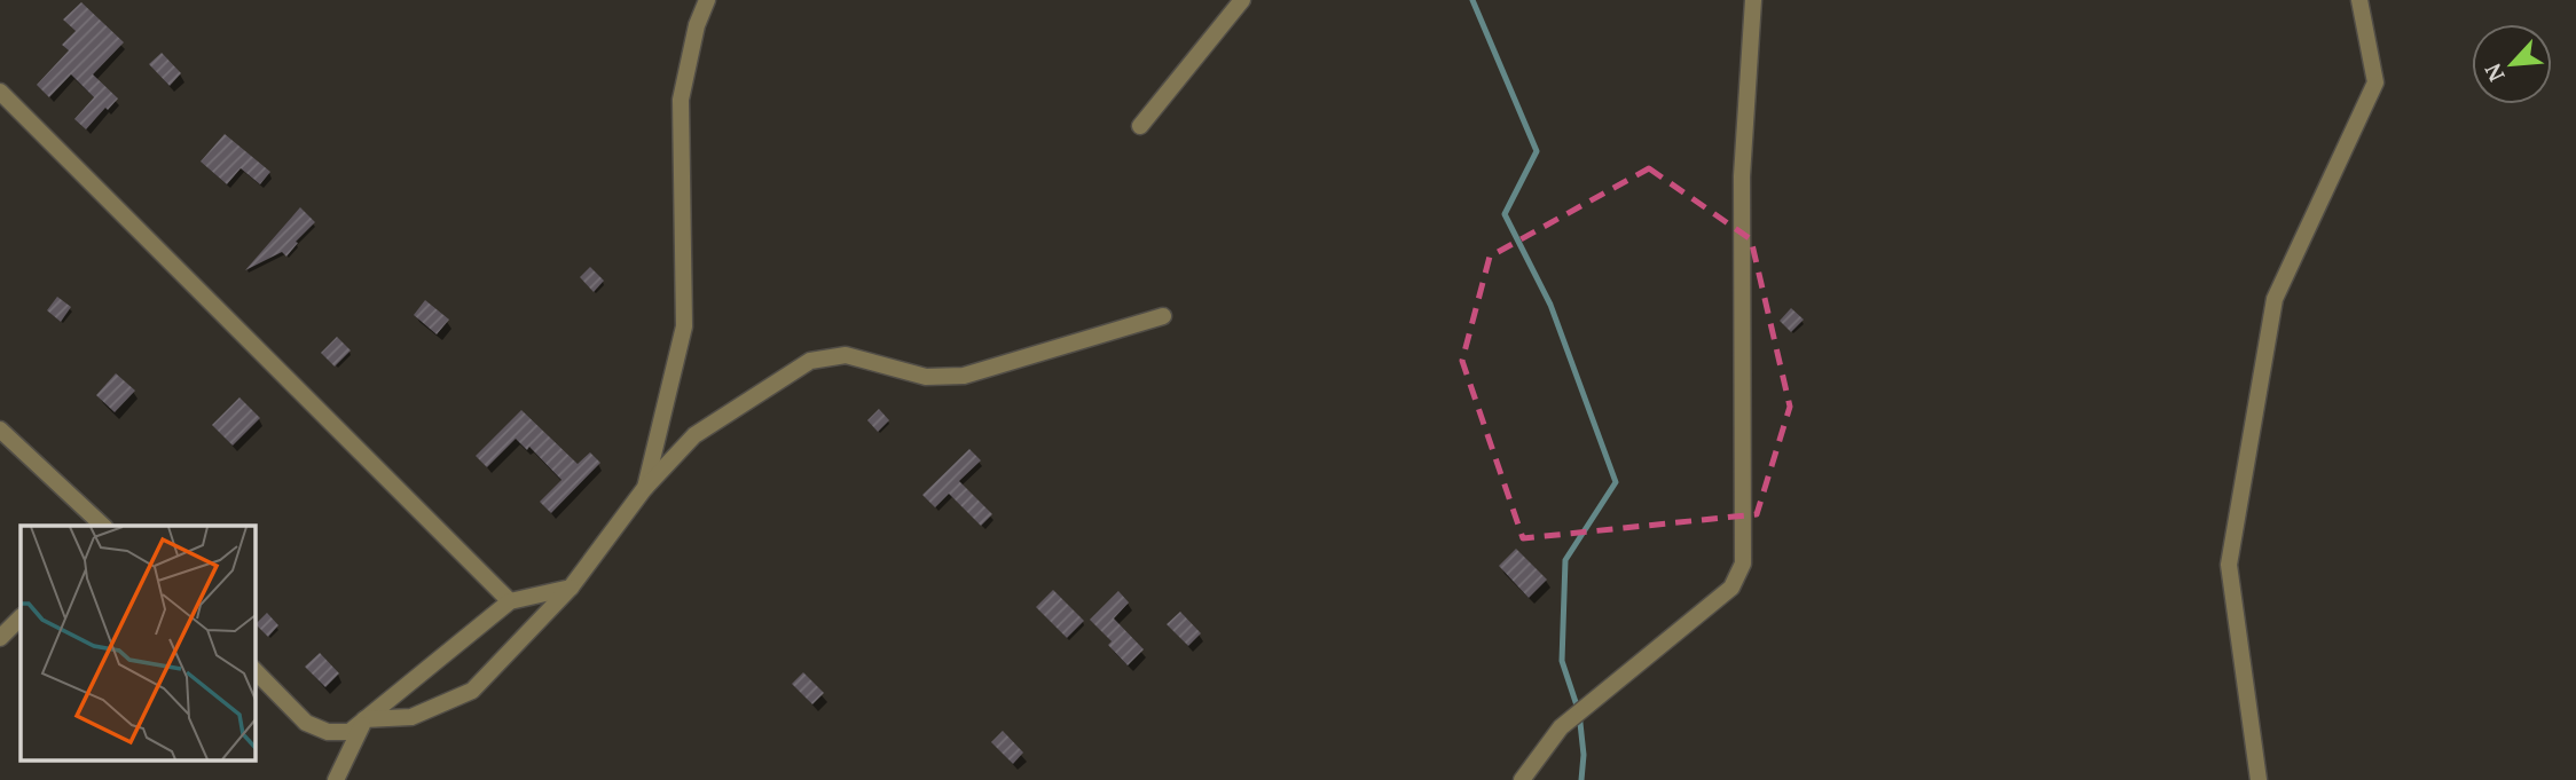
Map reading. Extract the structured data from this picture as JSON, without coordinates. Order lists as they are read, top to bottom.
{
  "north": "bottom left"
}
